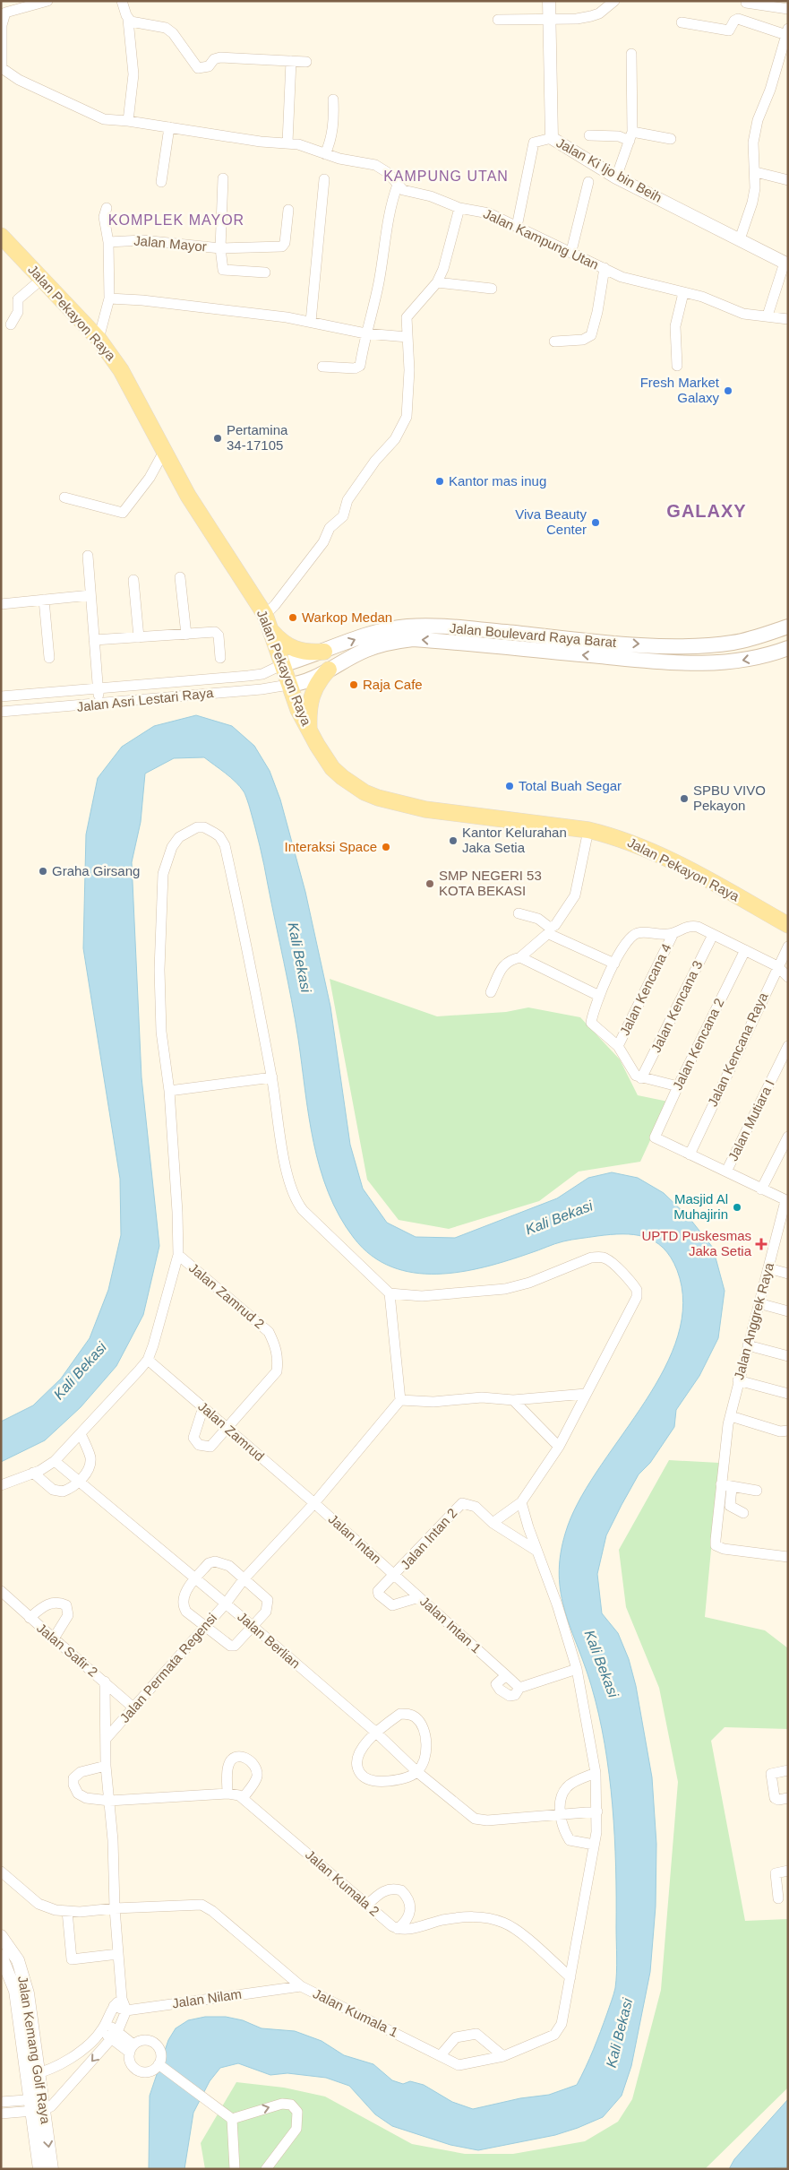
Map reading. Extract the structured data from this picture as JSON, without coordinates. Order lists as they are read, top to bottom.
{
  "streets": {
    "main road": ["Jalan Pekayon Raya", "Jalan Boulevard Raya Barat"],
    "street": [
      "Jalan Ki Ijo bin Beih",
      "Jalan Kampung Utan",
      "Jalan Mayor",
      "Jalan Asri Lestari Raya",
      "Jalan Kencana 4",
      "Jalan Kencana 3",
      "Jalan Kencana 2",
      "Jalan Kencana Raya",
      "Jalan Mutiara I",
      "Jalan Zamrud 2",
      "Jalan Anggrek Raya",
      "Jalan Zamrud",
      "Jalan Intan",
      "Jalan Intan 2",
      "Jalan Intan 1",
      "Jalan Berlian",
      "Jalan Safir 2",
      "Jalan Permata Regensi",
      "Jalan Kumala 2",
      "Jalan Nilam",
      "Jalan Kumala 1",
      "Jalan Kemang Golf Raya"
    ]
  },
  "crossings": [
    ["Jalan Pekayon Raya", "Jalan Boulevard Raya Barat"],
    ["Jalan Pekayon Raya", "Jalan Asri Lestari Raya"],
    ["Jalan Boulevard Raya Barat", "Jalan Asri Lestari Raya"],
    ["Jalan Kencana 2", "Jalan Kencana Raya"],
    ["Jalan Zamrud 2", "Jalan Zamrud"],
    ["Jalan Zamrud", "Jalan Intan"],
    ["Jalan Zamrud", "Jalan Permata Regensi"],
    ["Jalan Intan", "Jalan Intan 2"],
    ["Jalan Intan", "Jalan Intan 1"],
    ["Jalan Intan", "Jalan Permata Regensi"],
    ["Jalan Intan 2", "Jalan Intan 1"],
    ["Jalan Berlian", "Jalan Permata Regensi"],
    ["Jalan Safir 2", "Jalan Permata Regensi"],
    ["Jalan Nilam", "Jalan Kumala 1"]
  ],
  "districts": ["KAMPUNG UTAN", "KOMPLEK MAYOR", "GALAXY"],
  "water": ["Kali Bekasi"],
  "places": {
    "other": [
      "Fresh Market Galaxy",
      "Pertamina 34-17105",
      "Kantor mas inug",
      "Viva Beauty Center",
      "Warkop Medan",
      "Raja Cafe",
      "Total Buah Segar",
      "SPBU VIVO Pekayon",
      "Kantor Kelurahan Jaka Setia",
      "Interaksi Space",
      "Graha Girsang",
      "SMP NEGERI 53 KOTA BEKASI",
      "Masjid Al Muhajirin"
    ],
    "health": ["UPTD Puskesmas Jaka Setia"]
  }
}
